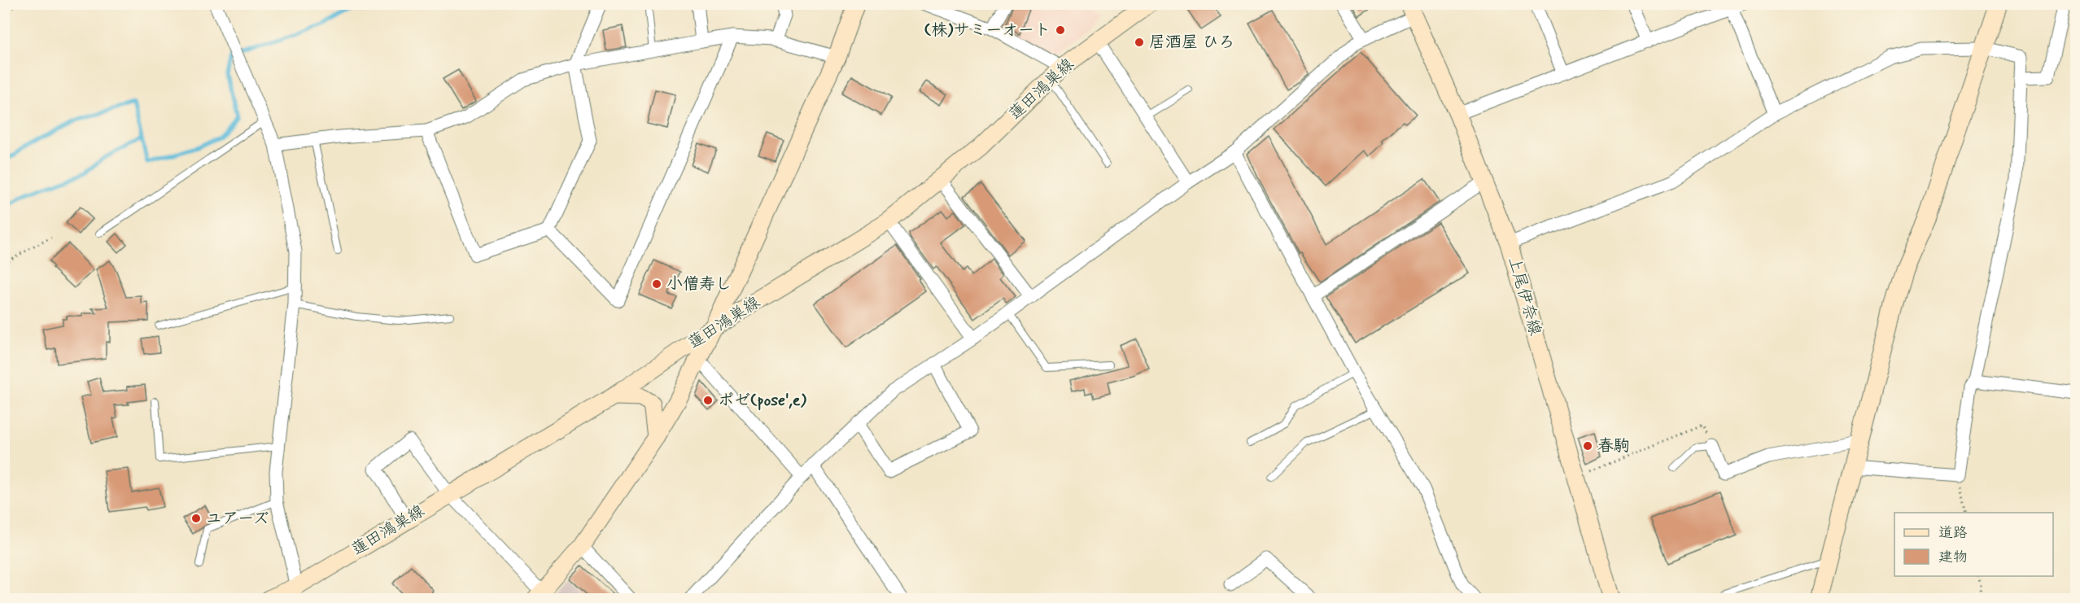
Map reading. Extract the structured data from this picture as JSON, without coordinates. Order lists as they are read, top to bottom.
{
  "streets": {
    "street": ["蓮田鴻巣線", "上尾伊奈線"]
  },
  "places": [
    "(株)サミーオート",
    "居酒屋 ひろ",
    "小僧寿し",
    "ポゼ(pose',e)",
    "春駒",
    "ユアーズ"
  ],
  "legend": ["道路", "建物"]
}
